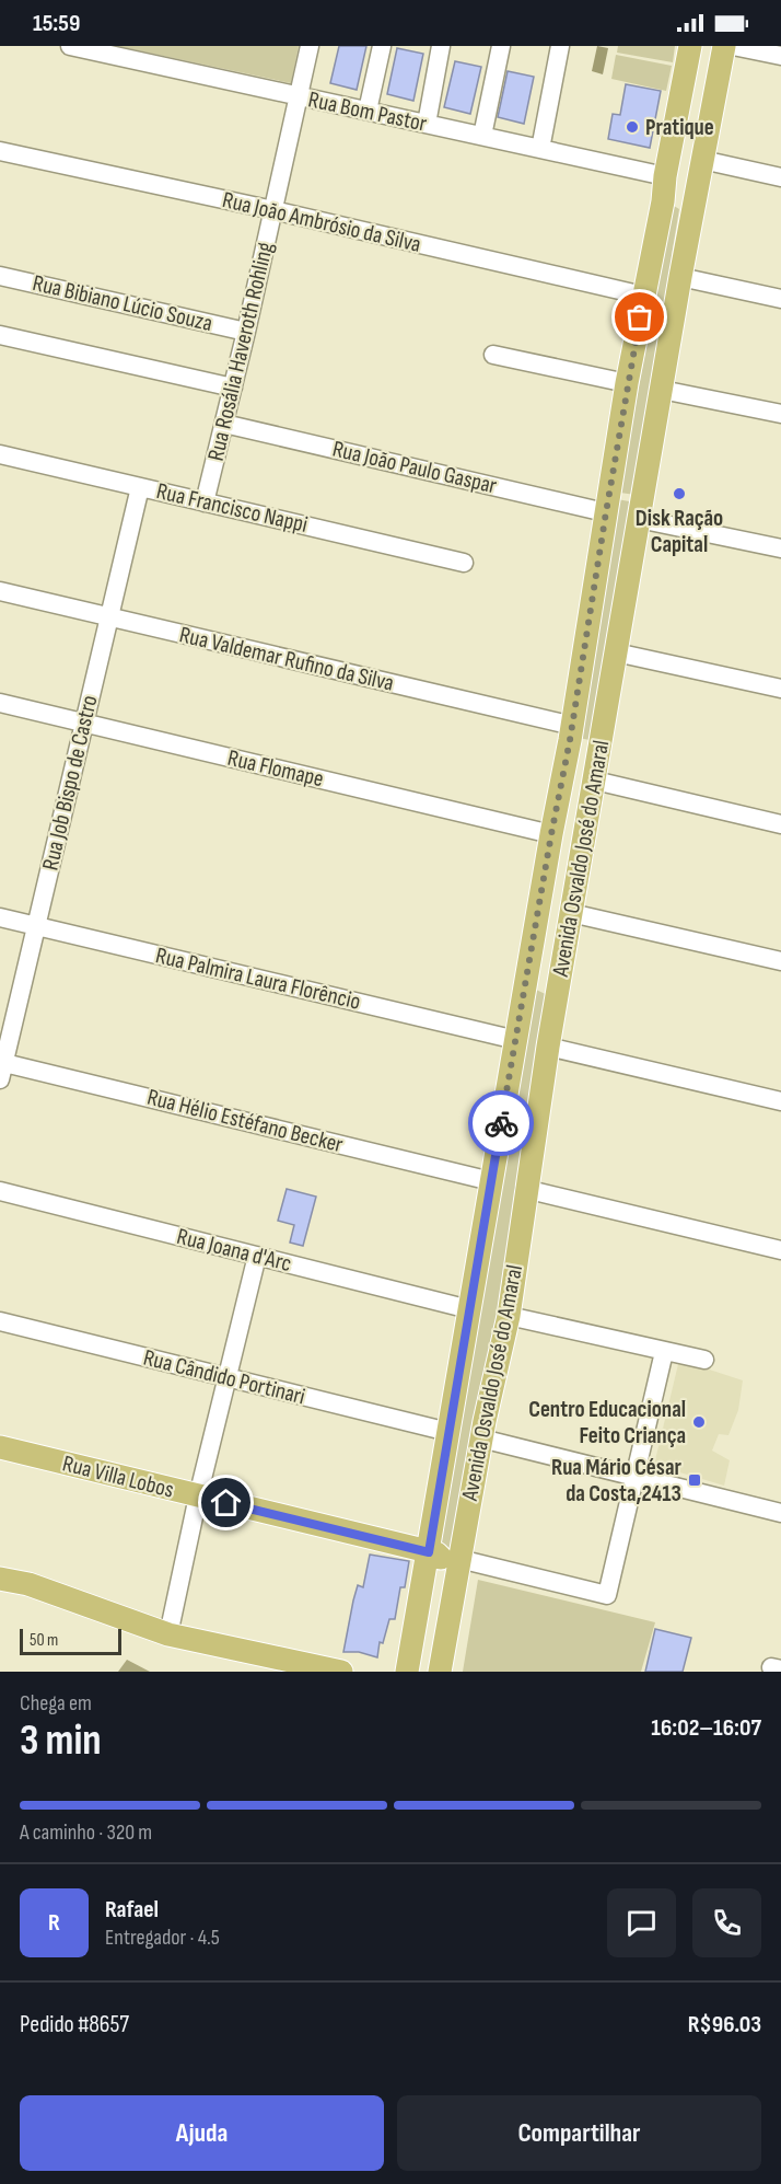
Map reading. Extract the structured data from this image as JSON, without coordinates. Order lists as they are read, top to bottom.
{
  "streets": {
    "main road": ["Avenida Osvaldo José do Amaral", "Rua Villa Lobos"],
    "street": [
      "Rua Bom Pastor",
      "Rua João Ambrósio da Silva",
      "Rua Bibiano Lúcio Souza",
      "Rua Rosália Haveroth Rohling",
      "Rua João Paulo Gaspar",
      "Rua Francisco Nappi",
      "Rua Valdemar Rufino da Silva",
      "Rua Flomape",
      "Rua Job Bispo de Castro",
      "Rua Palmira Laura Florêncio",
      "Rua Hélio Estéfano Becker",
      "Rua Joana d'Arc",
      "Rua Cândido Portinari"
    ]
  },
  "crossings": [
    ["Rua Bom Pastor", "Rua Rosália Haveroth Rohling"],
    ["Rua Bom Pastor", "Avenida Osvaldo José do Amaral"],
    ["Rua João Ambrósio da Silva", "Rua Rosália Haveroth Rohling"],
    ["Rua João Ambrósio da Silva", "Avenida Osvaldo José do Amaral"],
    ["Rua Bibiano Lúcio Souza", "Rua Rosália Haveroth Rohling"],
    ["Rua Rosália Haveroth Rohling", "Rua João Paulo Gaspar"],
    ["Rua Rosália Haveroth Rohling", "Rua Francisco Nappi"],
    ["Rua João Paulo Gaspar", "Avenida Osvaldo José do Amaral"],
    ["Rua Francisco Nappi", "Rua Job Bispo de Castro"],
    ["Rua Valdemar Rufino da Silva", "Rua Job Bispo de Castro"],
    ["Rua Valdemar Rufino da Silva", "Avenida Osvaldo José do Amaral"],
    ["Rua Flomape", "Rua Job Bispo de Castro"],
    ["Rua Flomape", "Avenida Osvaldo José do Amaral"],
    ["Rua Job Bispo de Castro", "Rua Palmira Laura Florêncio"],
    ["Rua Job Bispo de Castro", "Rua Hélio Estéfano Becker"],
    ["Avenida Osvaldo José do Amaral", "Rua Palmira Laura Florêncio"],
    ["Avenida Osvaldo José do Amaral", "Rua Hélio Estéfano Becker"],
    ["Avenida Osvaldo José do Amaral", "Rua Joana d'Arc"],
    ["Avenida Osvaldo José do Amaral", "Rua Cândido Portinari"],
    ["Avenida Osvaldo José do Amaral", "Rua Villa Lobos"]
  ],
  "places": {
    "other": ["Pratique", "Disk Ração Capital", "Centro Educacional Feito Criança"],
    "transit": ["Rua Mário César da Costa,2413"]
  },
  "scale_bar": "50 m",
  "page": {
    "status": "15:59",
    "scale": "50 m",
    "heading": ["3 min", "Chega em", "16:02–16:07"],
    "panel": [
      "Rafael",
      "Entregador · 4.5",
      "Pedido #8657",
      "R$96.03"
    ],
    "bar": "A caminho · 320 m",
    "round": "R",
    "buttons": ["Ajuda", "Compartilhar"]
  }
}
